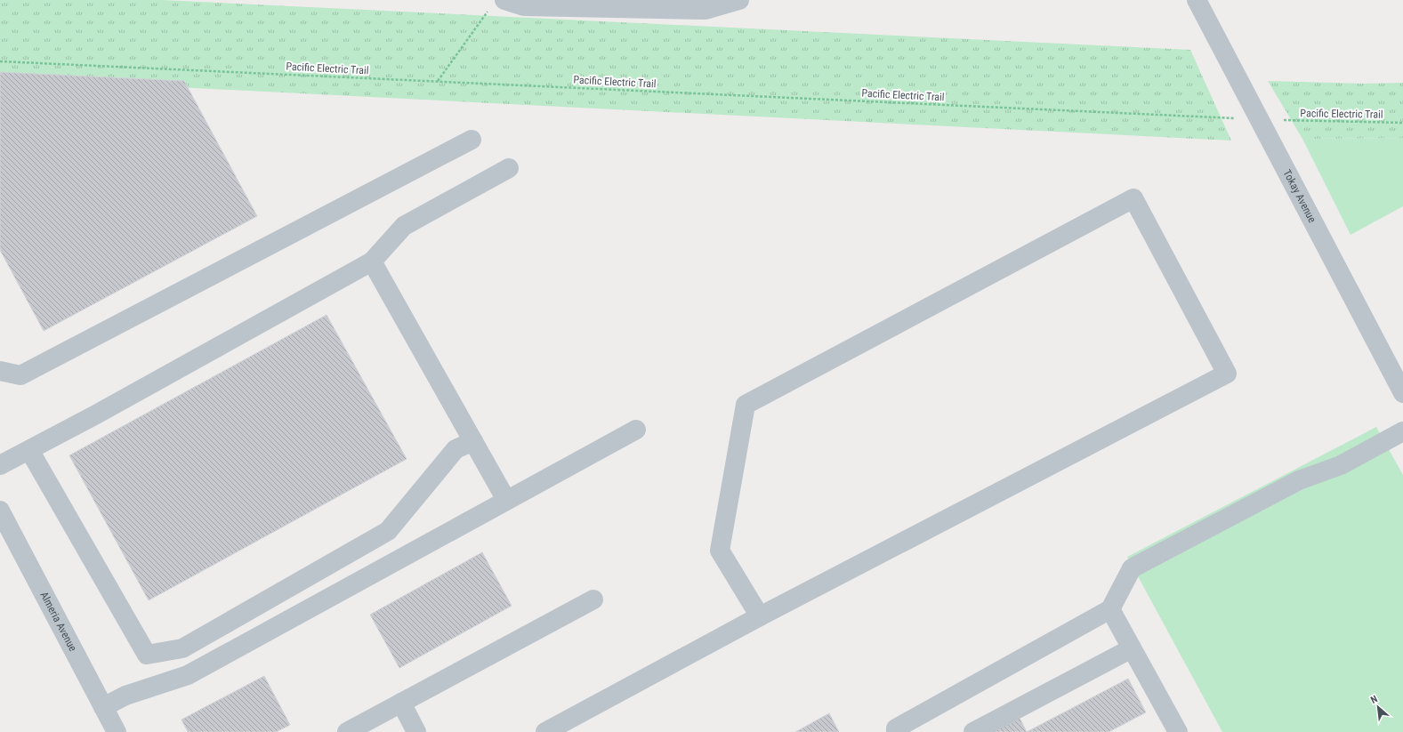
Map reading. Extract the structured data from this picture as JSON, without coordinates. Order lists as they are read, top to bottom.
{
  "streets": {
    "street": ["Tokay Avenue", "Almeria Avenue"],
    "path": ["Pacific Electric Trail"]
  },
  "north": "top left"
}
